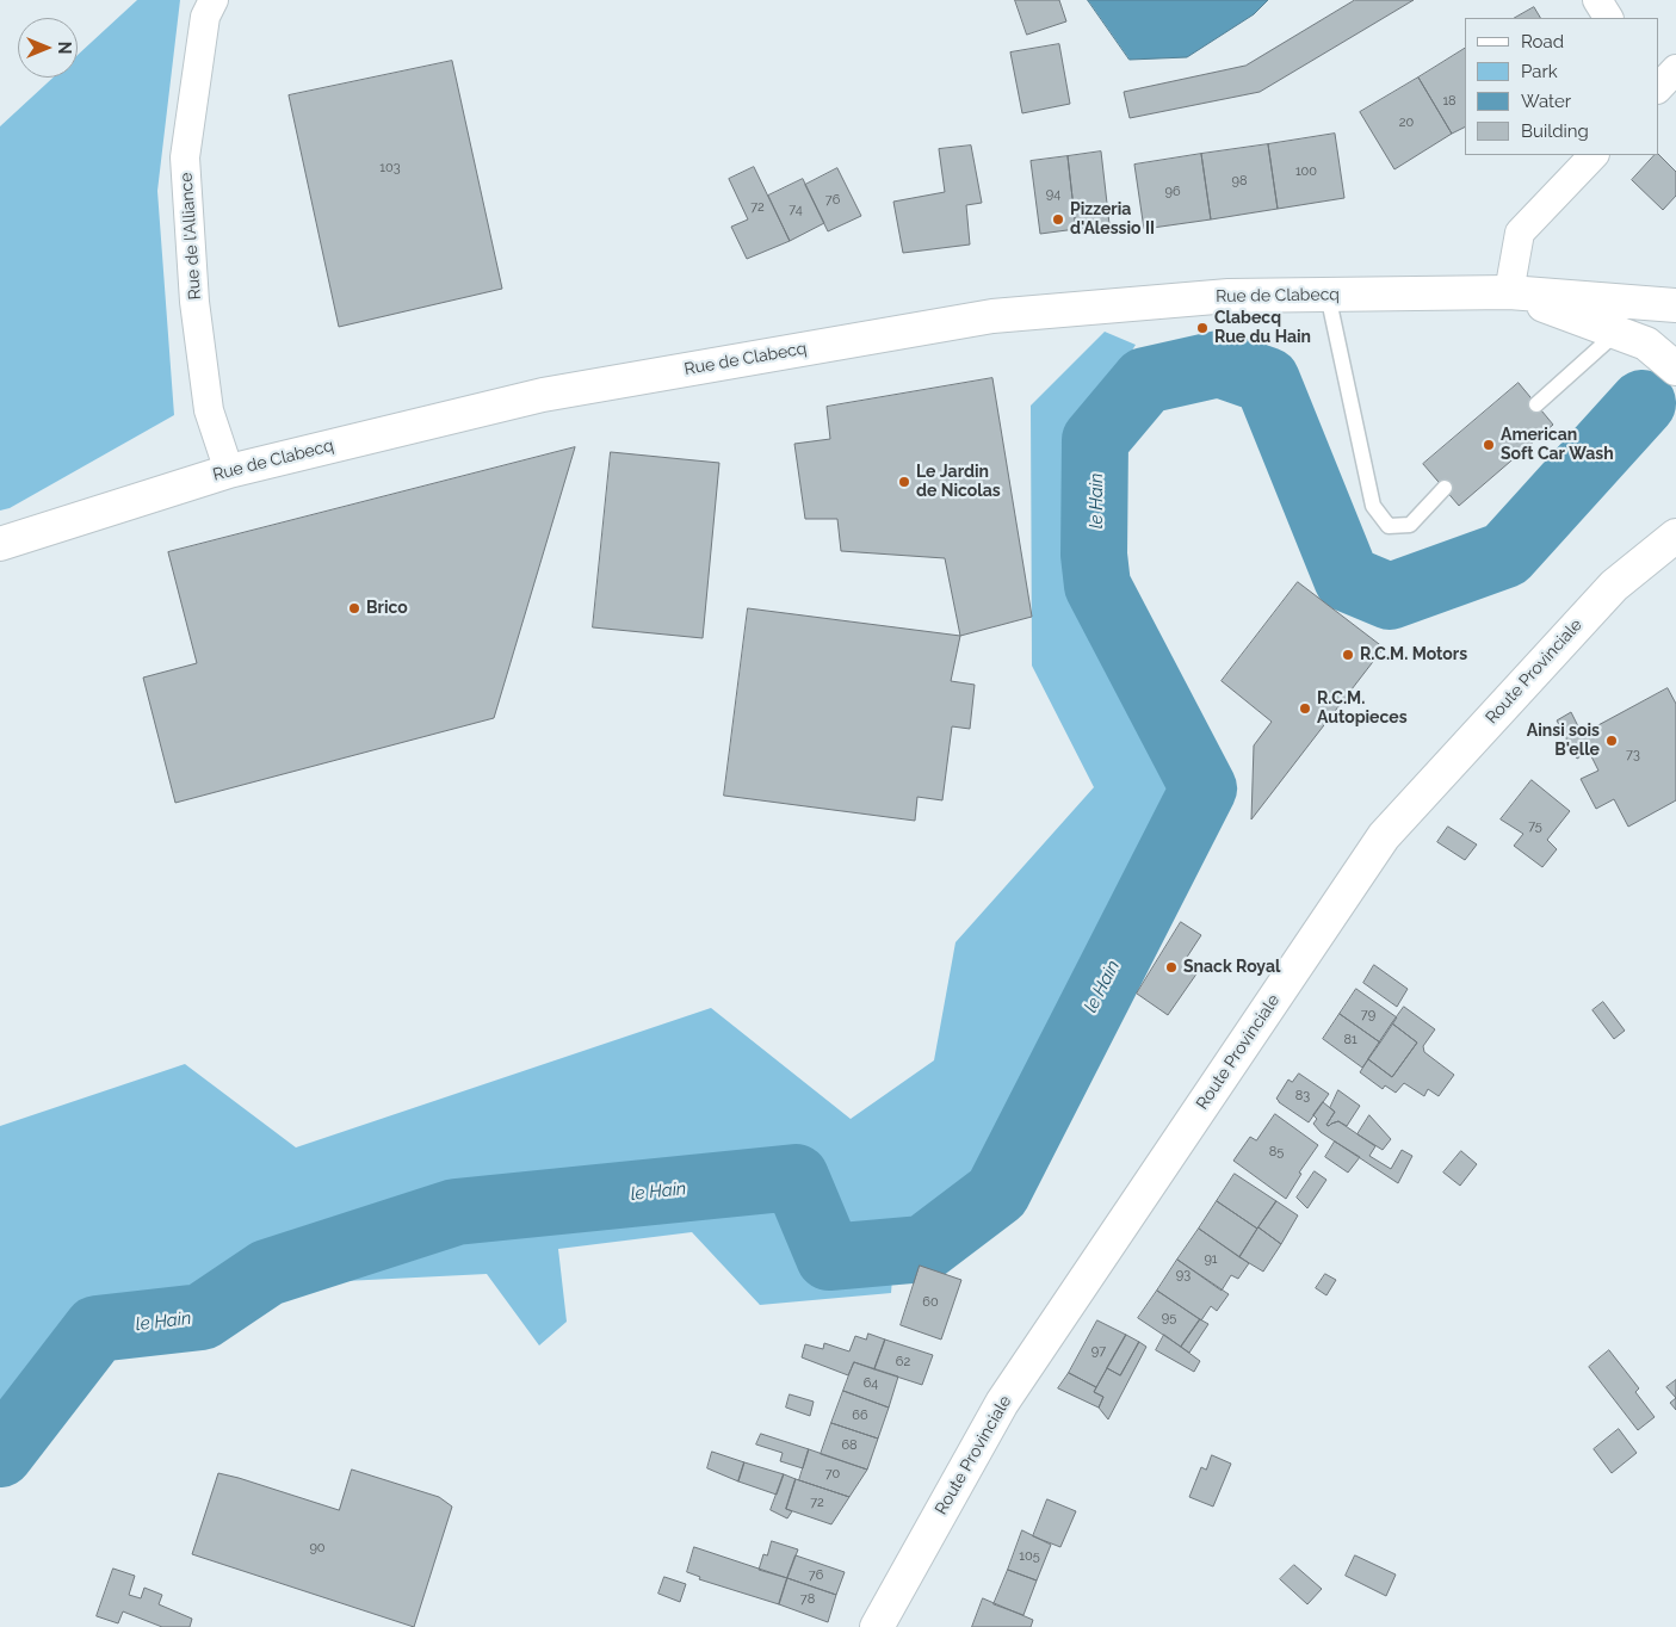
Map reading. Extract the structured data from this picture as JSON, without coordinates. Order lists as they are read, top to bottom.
{
  "streets": {
    "street": ["Rue de l'Alliance", "Rue de Clabecq", "Route Provinciale"]
  },
  "crossings": [
    ["Rue de l'Alliance", "Rue de Clabecq"]
  ],
  "water": ["le Hain"],
  "places": [
    "Pizzeria d'Alessio II",
    "Clabecq Rue du Hain",
    "American Soft Car Wash",
    "Le Jardin de Nicolas",
    "Brico",
    "R.C.M. Motors",
    "R.C.M. Autopieces",
    "Ainsi sois B'elle",
    "Snack Royal"
  ],
  "house_numbers": [
    "18",
    "20",
    "103",
    "100",
    "98",
    "96",
    "94",
    "76",
    "72",
    "74",
    "73",
    "75",
    "79",
    "81",
    "83",
    "85",
    "91",
    "93",
    "60",
    "95",
    "97",
    "62",
    "64",
    "66",
    "68",
    "70",
    "72",
    "90",
    "105",
    "76",
    "78"
  ],
  "legend": [
    "Road",
    "Park",
    "Water",
    "Building"
  ],
  "north": "right"
}
